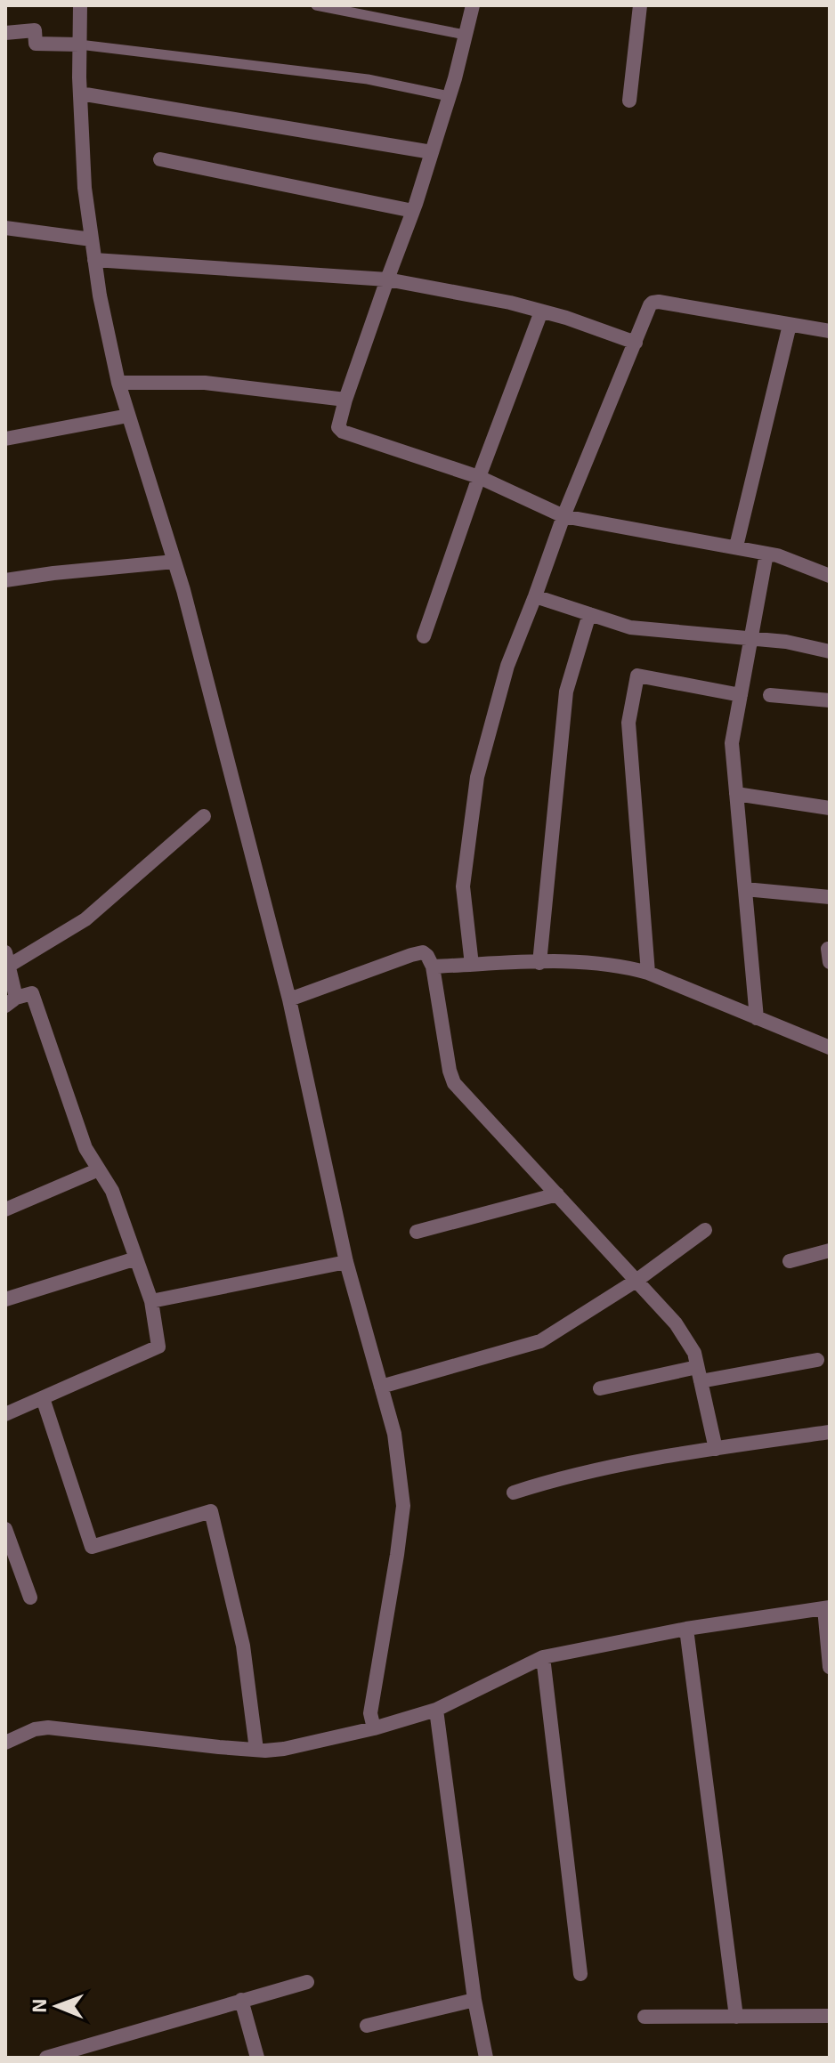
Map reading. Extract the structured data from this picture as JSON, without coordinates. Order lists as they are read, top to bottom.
{
  "north": "left"
}
